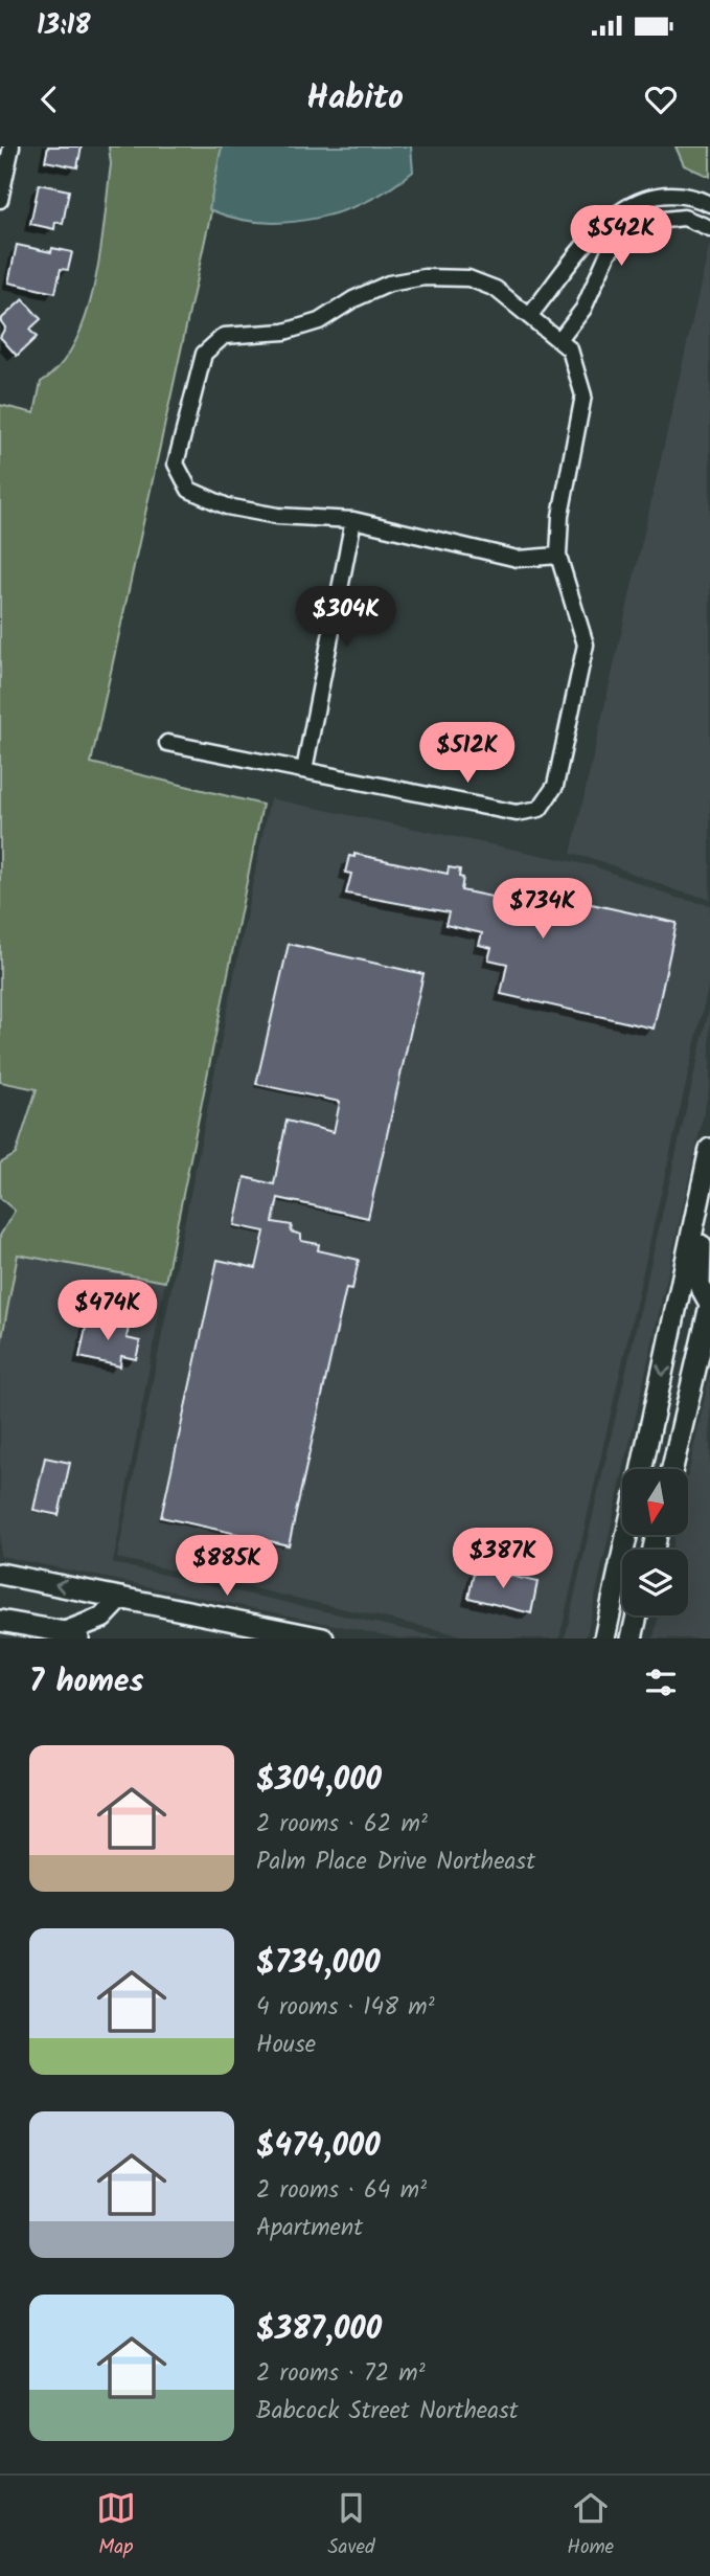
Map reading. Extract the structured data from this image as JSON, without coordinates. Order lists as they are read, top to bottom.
{
  "north": "bottom",
  "page": {
    "status": "13:18",
    "header": "Habito",
    "price": [
      "$542K",
      "$304K",
      "$512K",
      "$734K",
      "$474K",
      "$387K",
      "$885K"
    ],
    "heading": "7 homes",
    "list": [
      {
        "name": "$304,000",
        "note": "2 rooms · 62 m² · Palm Place Drive Northeast"
      },
      {
        "name": "$734,000",
        "note": "4 rooms · 148 m² · House"
      },
      {
        "name": "$474,000",
        "note": "2 rooms · 64 m² · Apartment"
      },
      {
        "name": "$387,000",
        "note": "2 rooms · 72 m² · Babcock Street Northeast"
      }
    ],
    "tabs": ["Map", "Saved", "Home"]
  }
}
